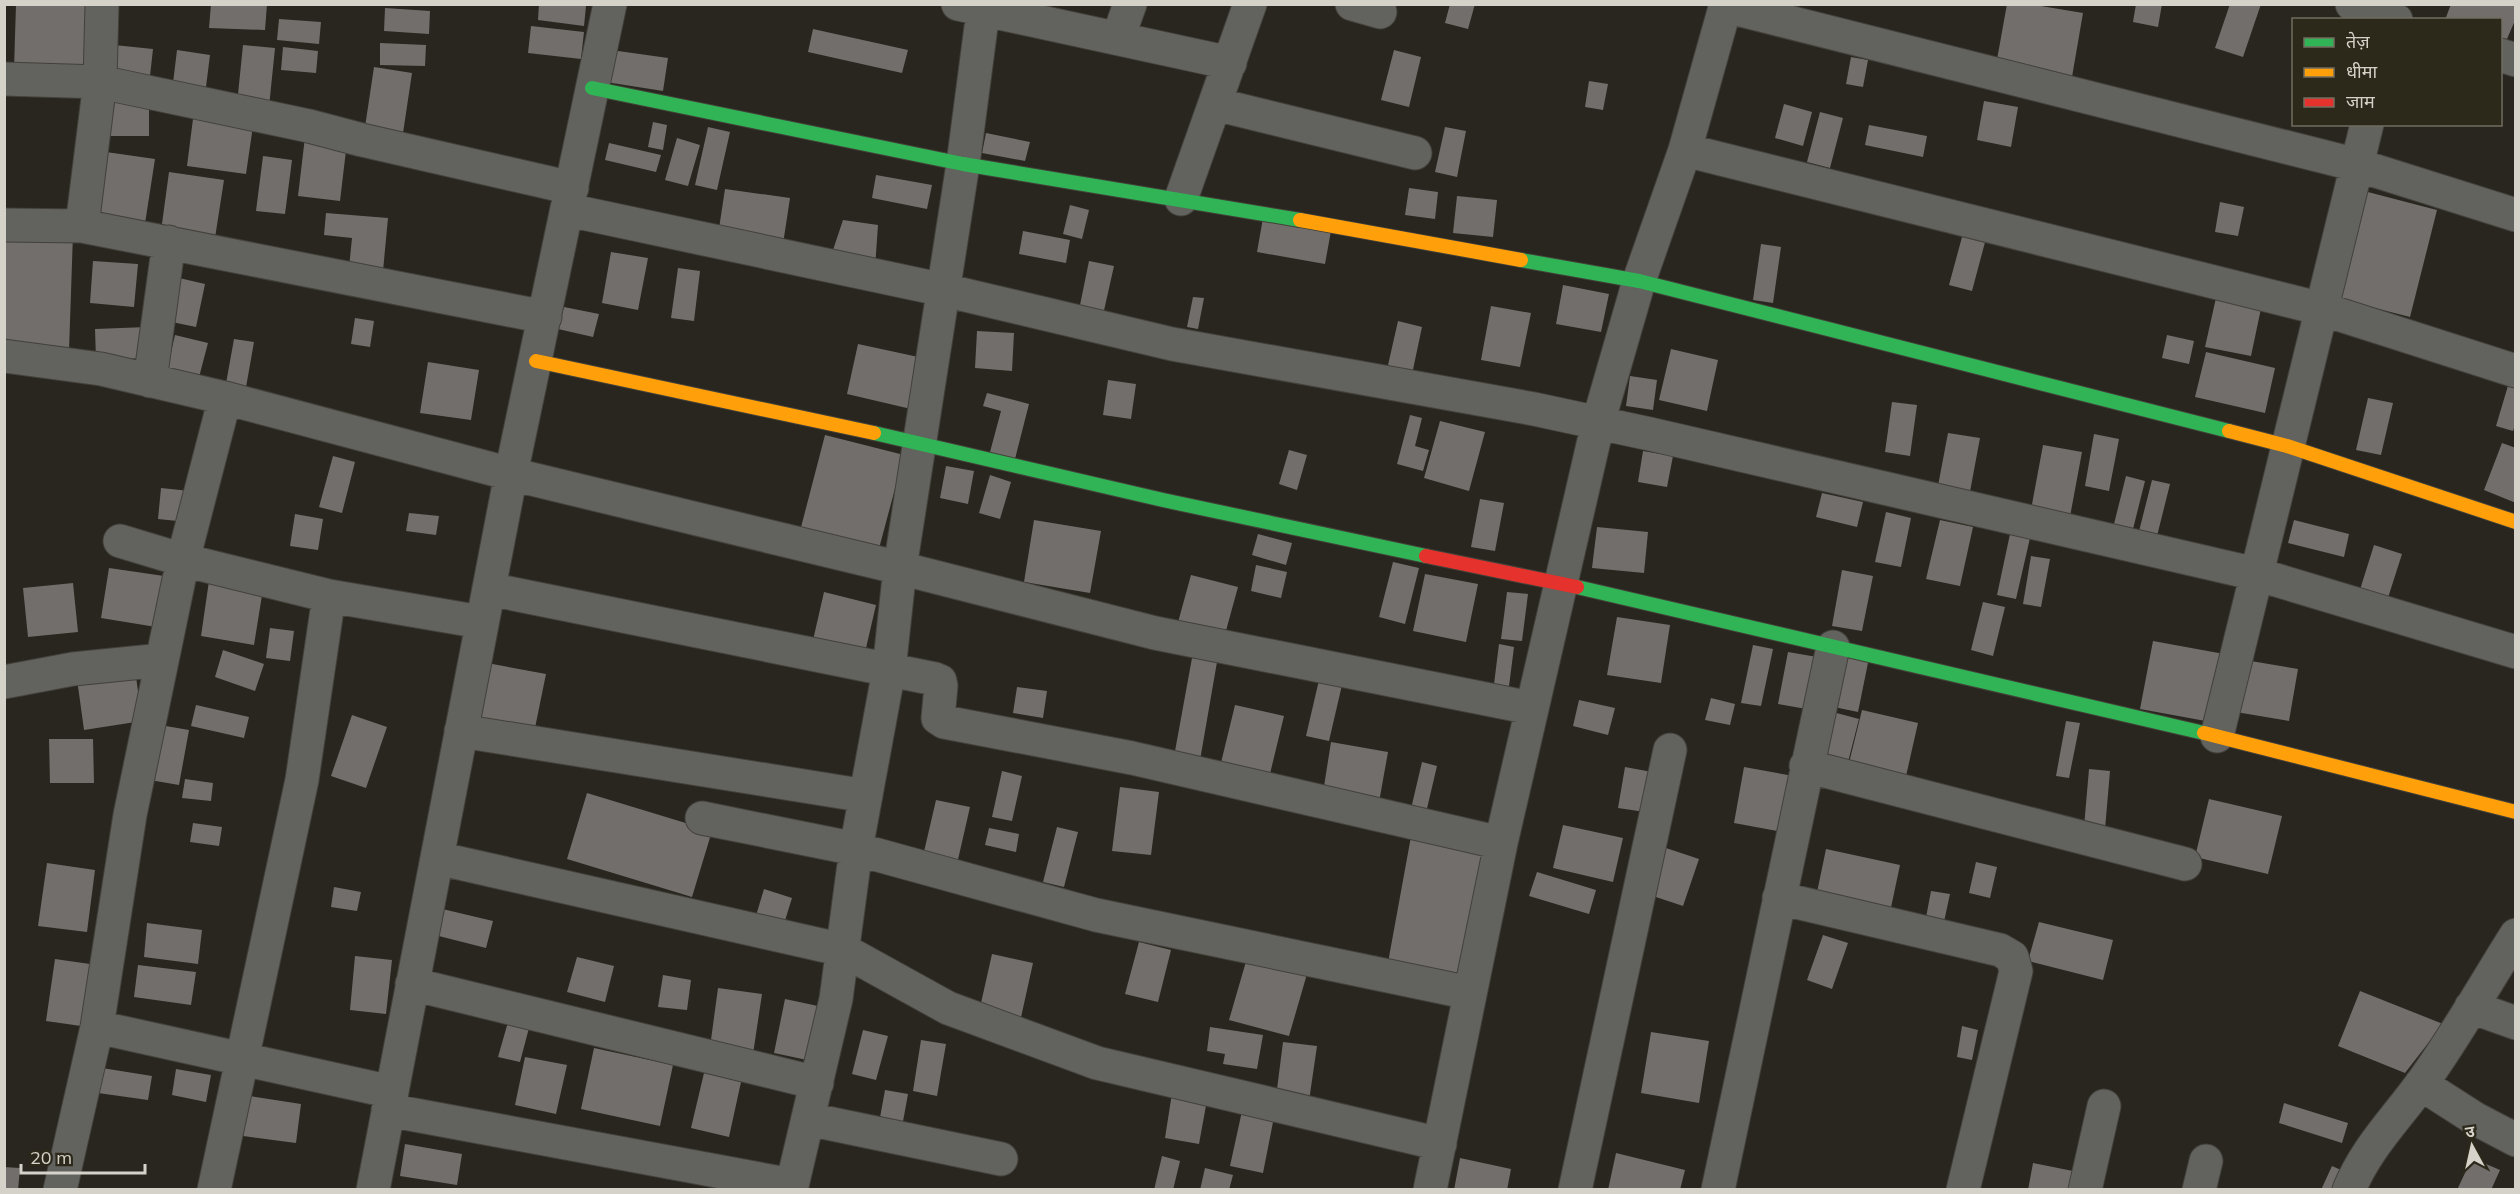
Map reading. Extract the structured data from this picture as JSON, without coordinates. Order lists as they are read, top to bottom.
{
  "legend": ["तेज़", "धीमा", "जाम"],
  "scale_bar": "20 m",
  "north": "top"
}
